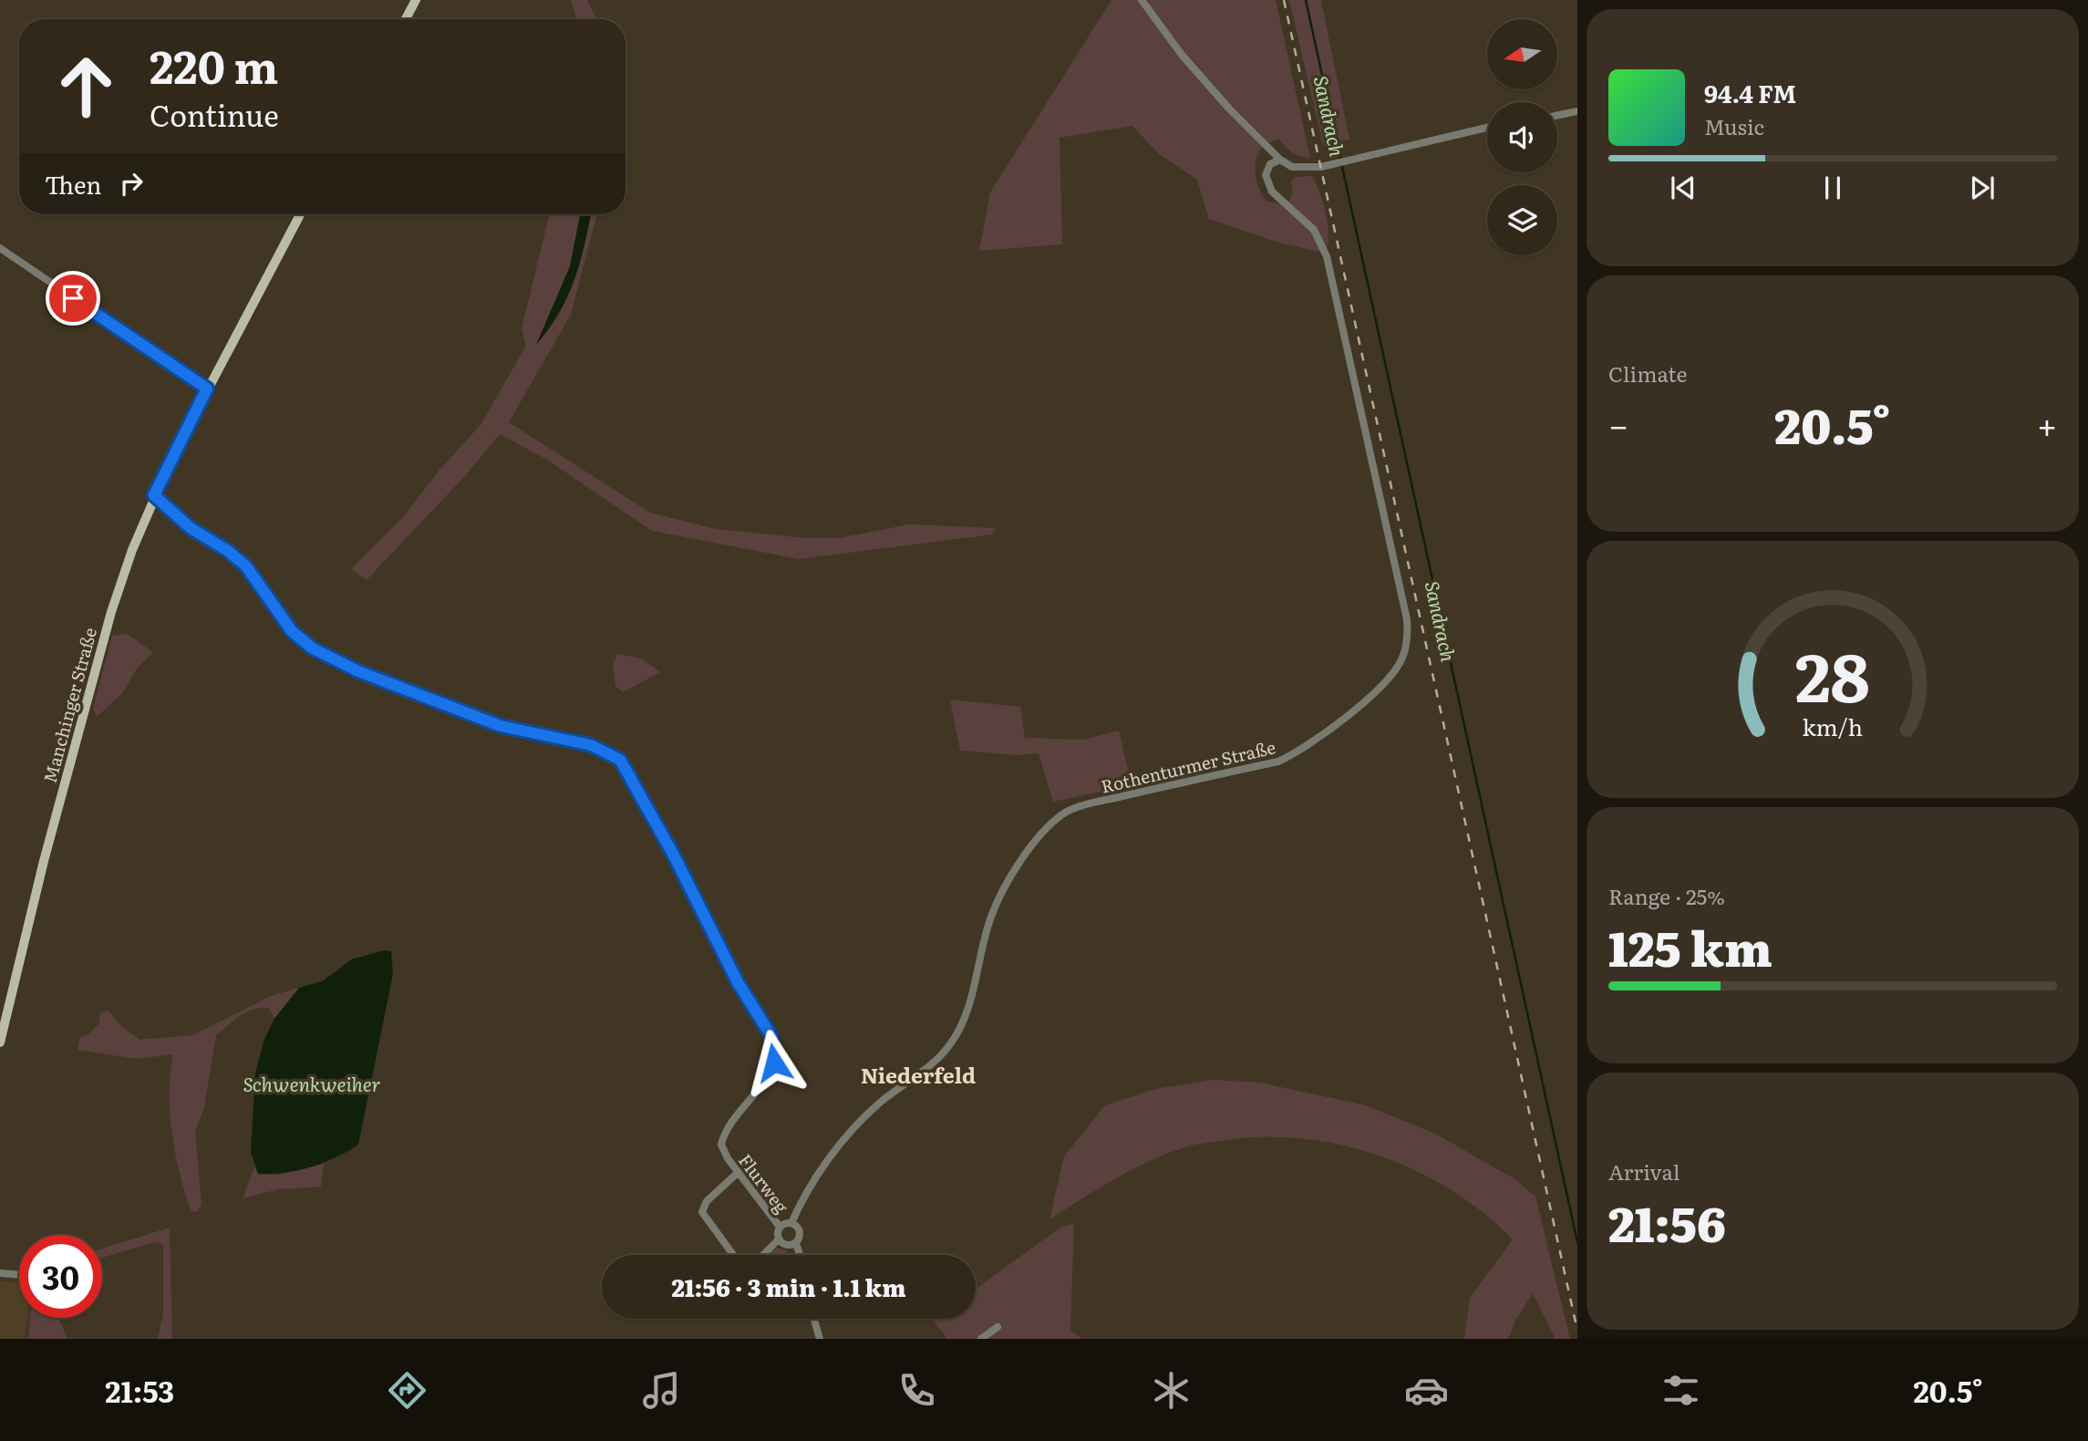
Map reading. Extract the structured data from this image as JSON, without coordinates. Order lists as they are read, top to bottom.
{
  "streets": {
    "main road": ["Manchinger Straße"],
    "street": ["Rothenturmer Straße", "Flurweg"]
  },
  "crossings": [
    ["Manchinger Straße", "Flurweg"],
    ["Rothenturmer Straße", "Flurweg"]
  ],
  "districts": ["Niederfeld"],
  "water": ["Sandrach", "Schwenkweiher"],
  "north": "left",
  "page": {
    "turn": ["220 m", "Continue"],
    "song": ["94.4 FM", "Music"],
    "then": "Then",
    "tile": [
      "Climate",
      ["Range · 25%", "125 km"],
      ["Arrival", "21:56"]
    ],
    "heat": ["−", "20.5°", "+"],
    "limit": "30",
    "trip": "21:56 · 3 min · 1.1 km",
    "tabs": ["21:53", "20.5°"],
    "gauge": ["28", "km/h"]
  }
}
